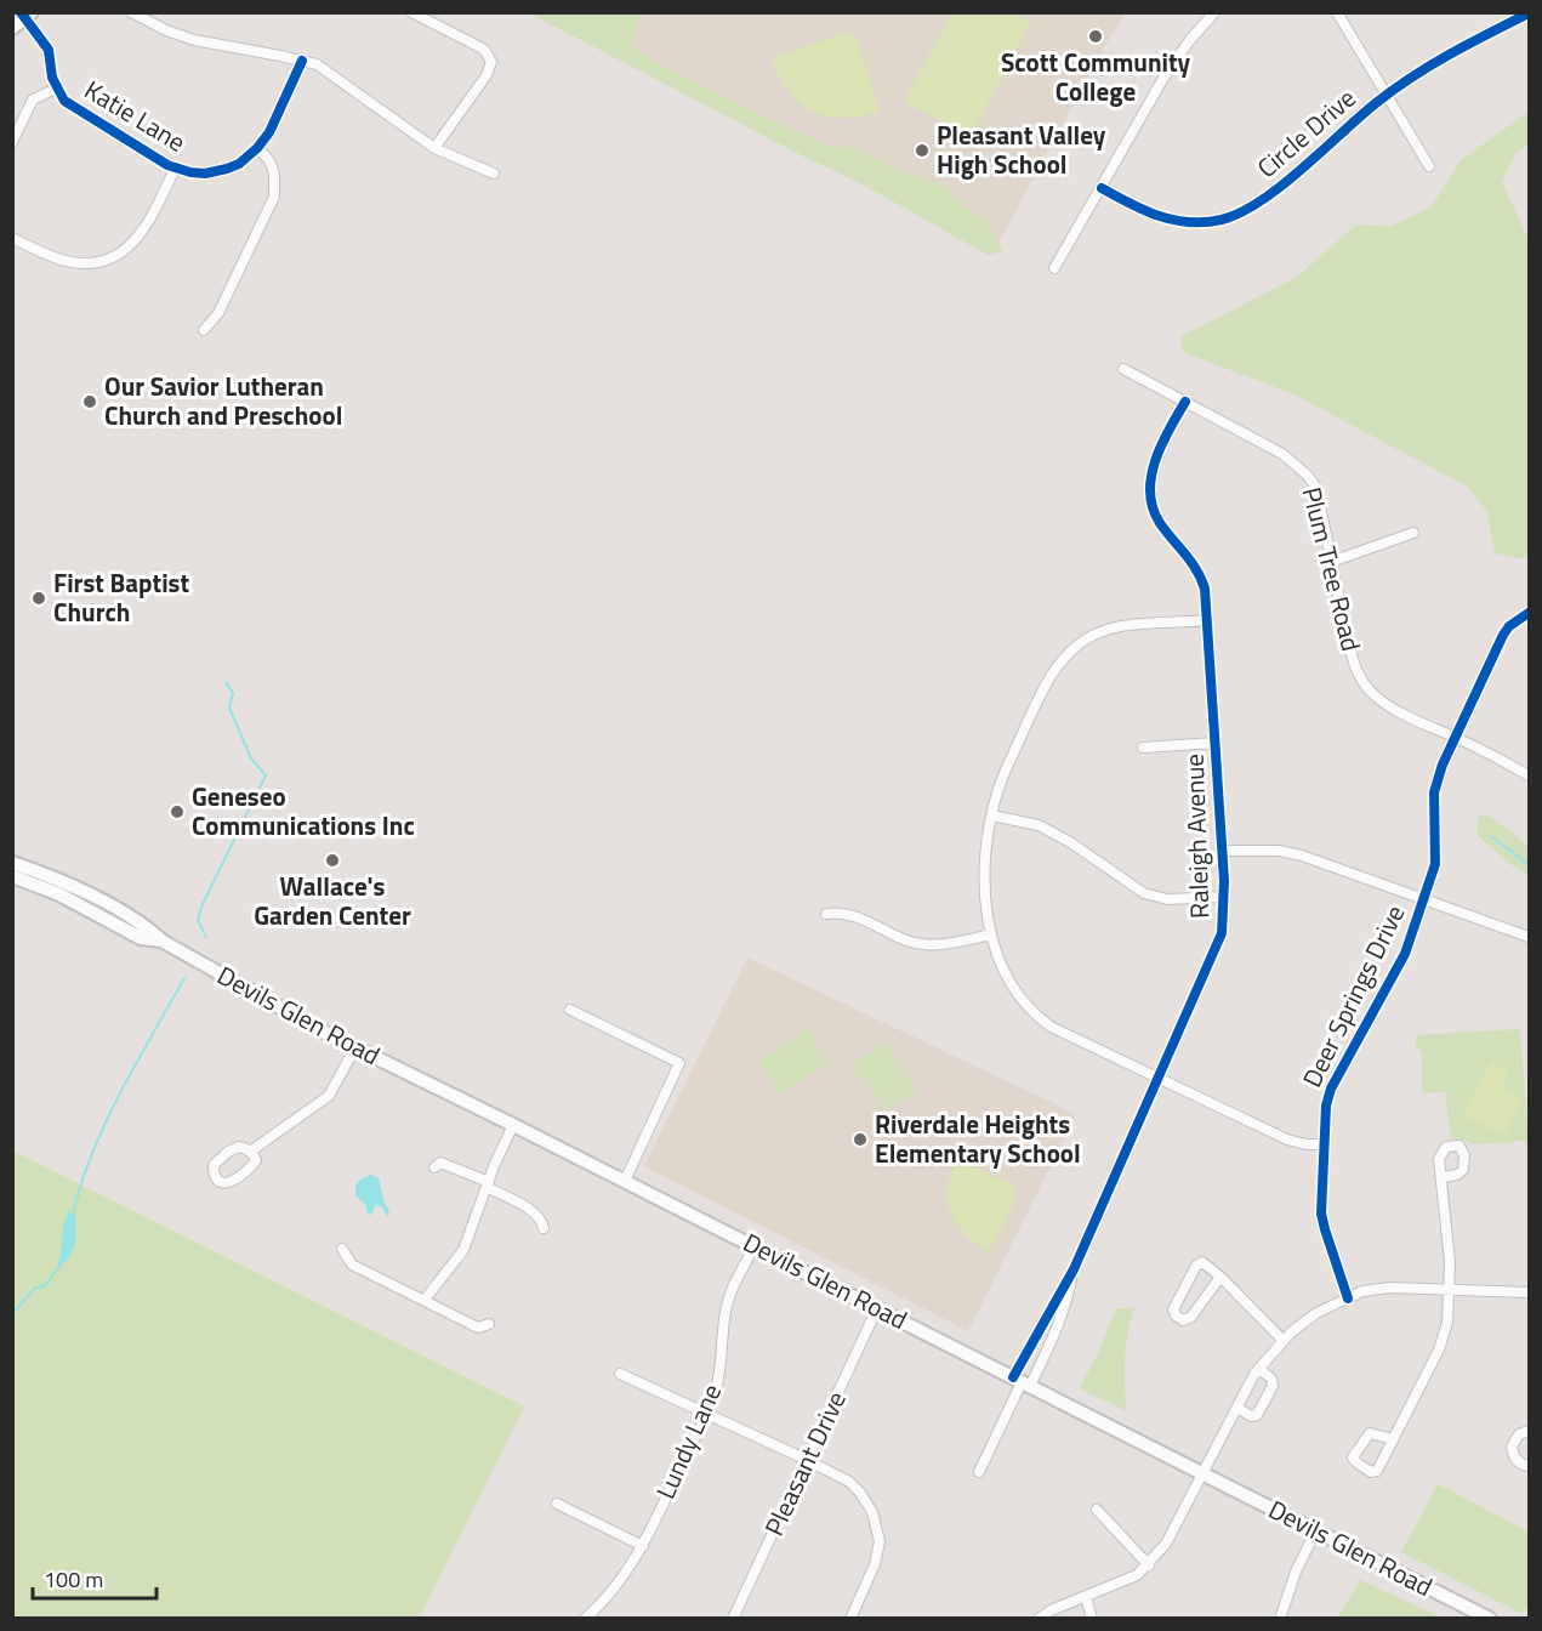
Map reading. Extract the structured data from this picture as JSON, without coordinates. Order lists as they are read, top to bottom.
{
  "streets": {
    "main road": ["Devils Glen Road"],
    "street": [
      "Katie Lane",
      "Circle Drive",
      "Plum Tree Road",
      "Raleigh Avenue",
      "Deer Springs Drive",
      "Lundy Lane",
      "Pleasant Drive"
    ]
  },
  "crossings": [
    ["Plum Tree Road", "Raleigh Avenue"],
    ["Plum Tree Road", "Deer Springs Drive"],
    ["Raleigh Avenue", "Devils Glen Road"],
    ["Devils Glen Road", "Lundy Lane"],
    ["Devils Glen Road", "Pleasant Drive"]
  ],
  "places": [
    "Scott Community College",
    "Pleasant Valley High School",
    "Our Savior Lutheran Church and Preschool",
    "First Baptist Church",
    "Geneseo Communications Inc",
    "Wallace's Garden Center",
    "Riverdale Heights Elementary School"
  ],
  "scale_bar": "100 m"
}
